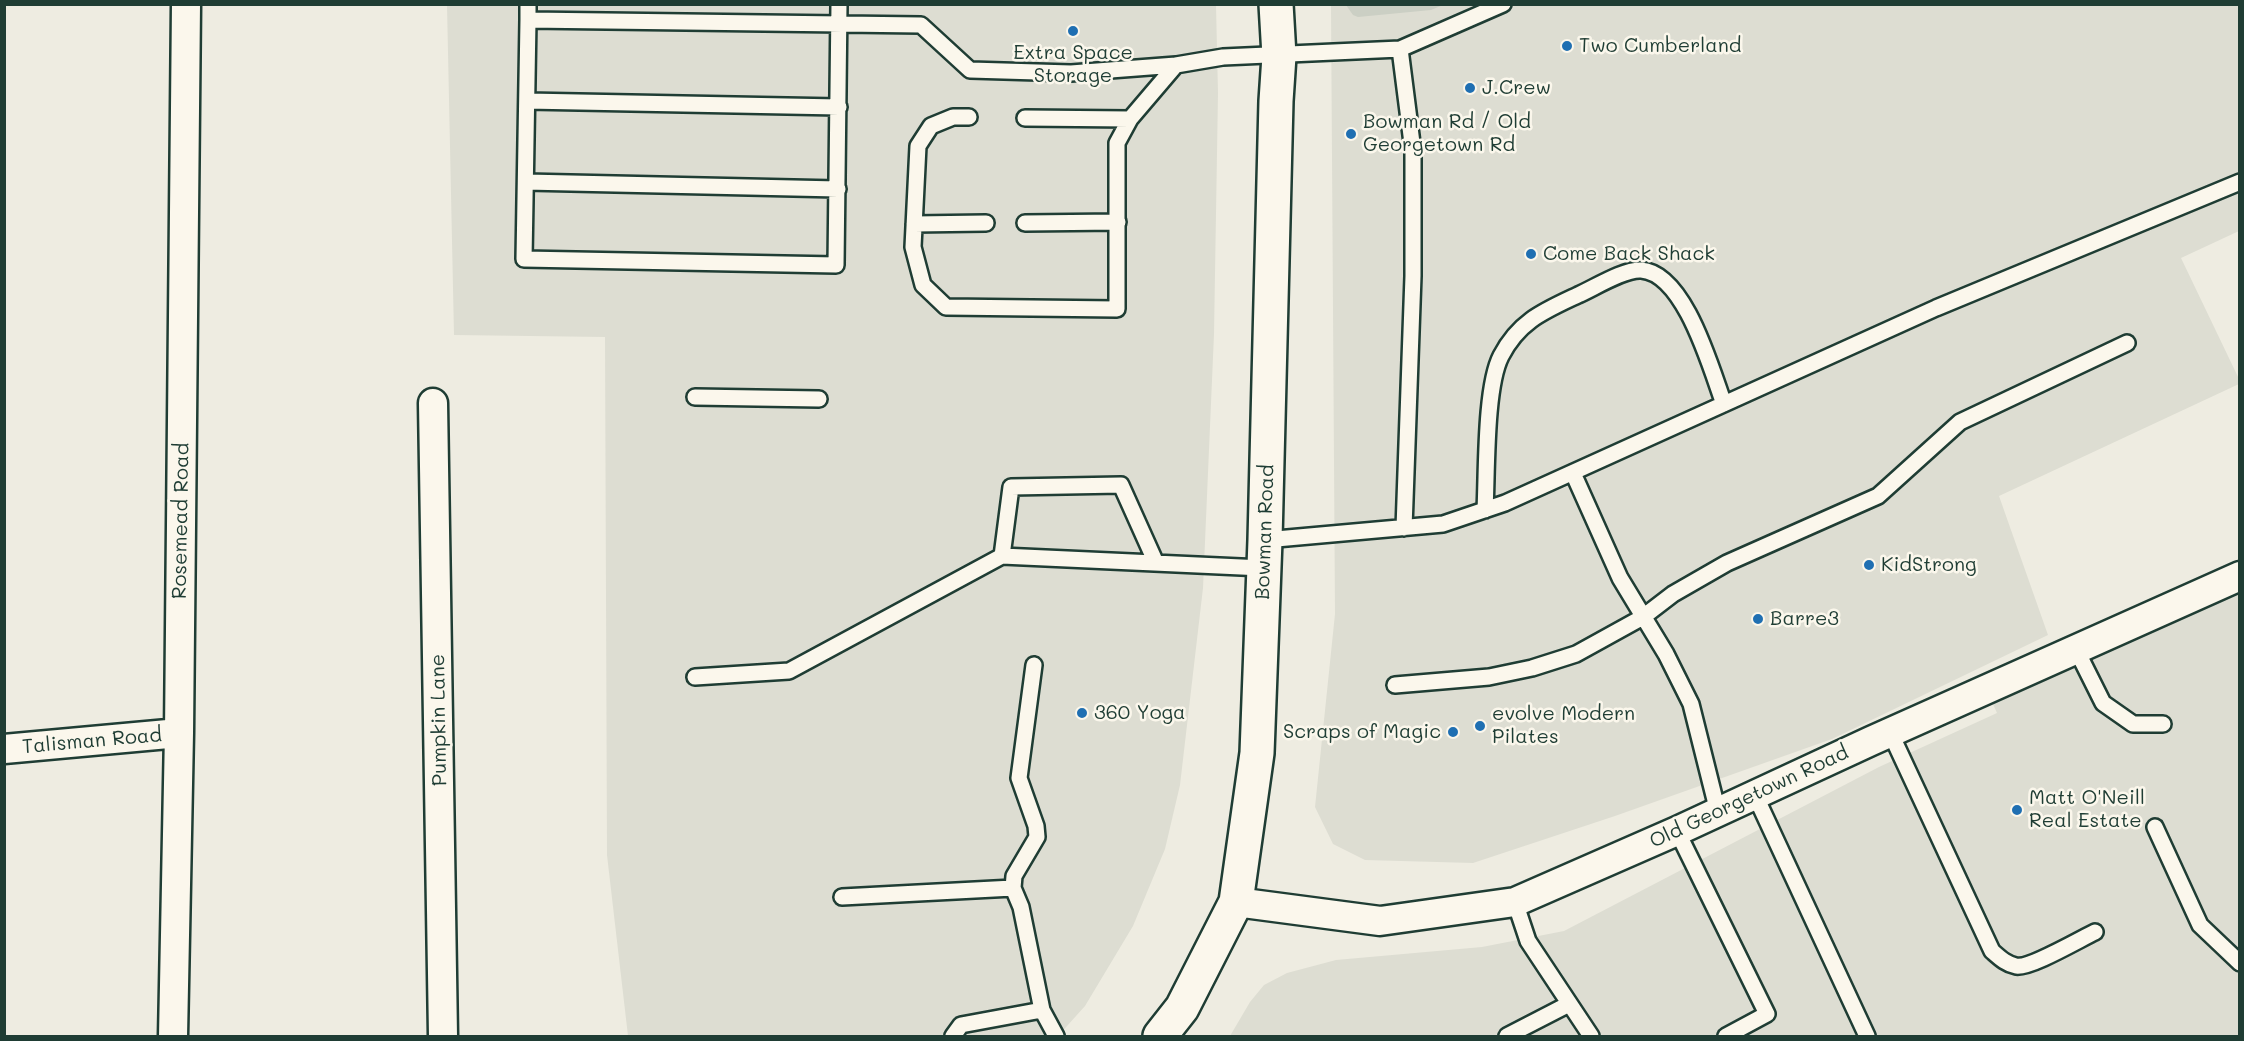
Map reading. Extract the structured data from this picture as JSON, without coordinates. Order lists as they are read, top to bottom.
{
  "streets": {
    "main road": ["Bowman Road"],
    "street": [
      "Rosemead Road",
      "Pumpkin Lane",
      "Talisman Road",
      "Old Georgetown Road"
    ]
  },
  "crossings": [
    ["Rosemead Road", "Talisman Road"],
    ["Bowman Road", "Old Georgetown Road"]
  ],
  "places": [
    "Extra Space Storage",
    "Two Cumberland",
    "J.Crew",
    "Bowman Rd / Old Georgetown Rd",
    "Come Back Shack",
    "KidStrong",
    "Barre3",
    "360 Yoga",
    "evolve Modern Pilates",
    "Scraps of Magic",
    "Matt O'Neill Real Estate"
  ]
}
